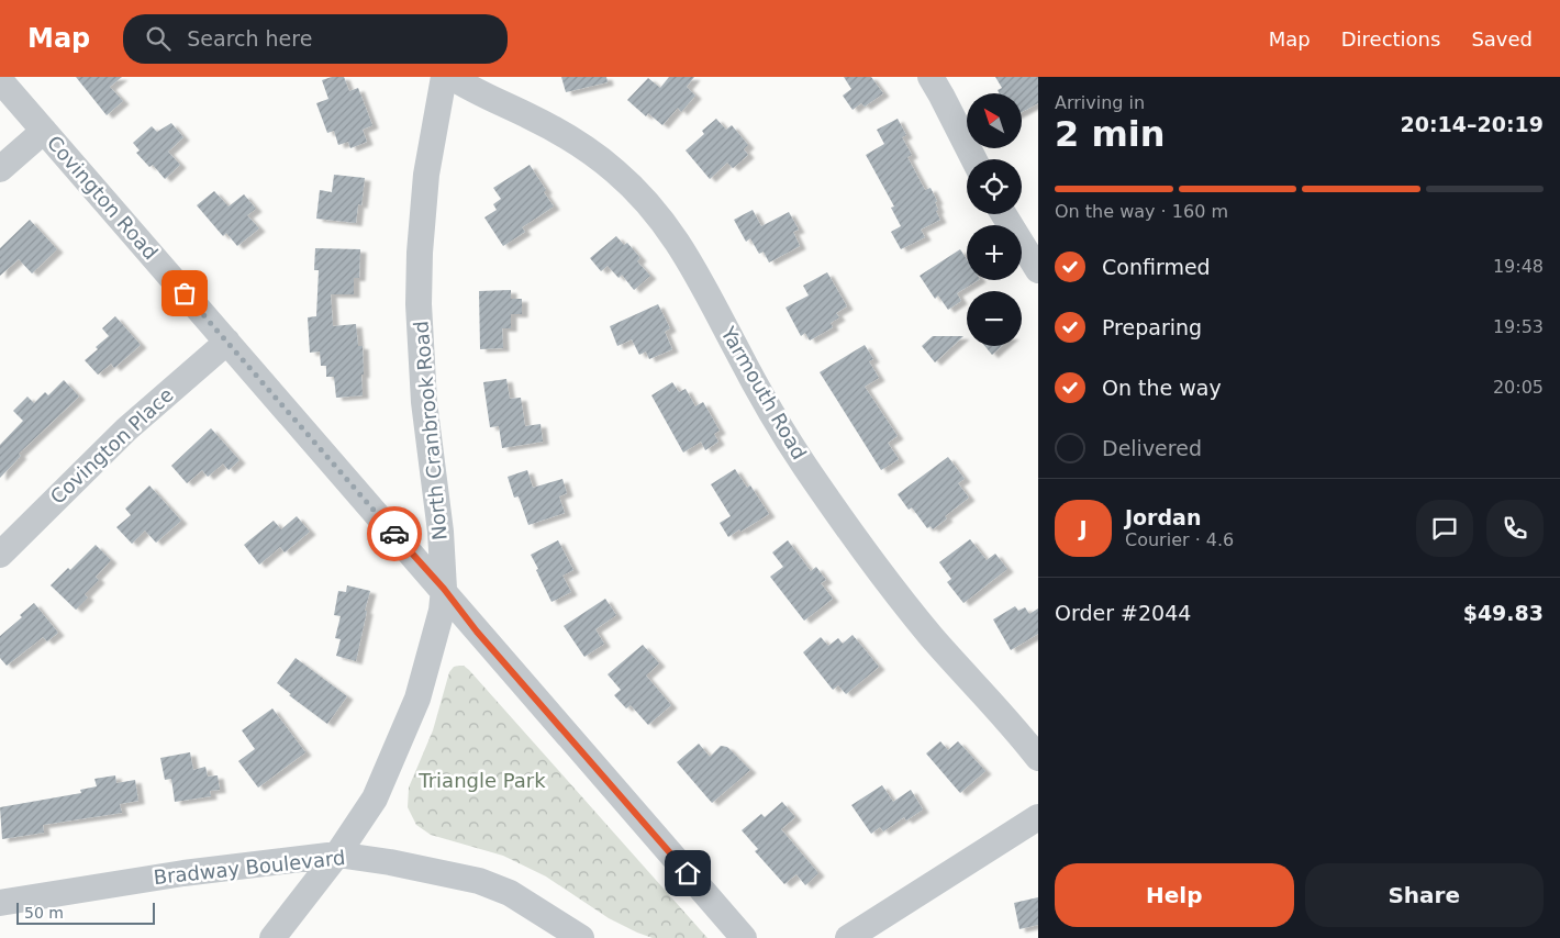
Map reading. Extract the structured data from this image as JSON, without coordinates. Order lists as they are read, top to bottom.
{
  "streets": {
    "street": [
      "Covington Road",
      "Yarmouth Road",
      "North Cranbrook Road",
      "Covington Place",
      "Bradway Boulevard"
    ]
  },
  "crossings": [
    ["Covington Road", "North Cranbrook Road"],
    ["Covington Road", "Covington Place"],
    ["North Cranbrook Road", "Bradway Boulevard"]
  ],
  "parks": ["Triangle Park"],
  "scale_bar": "50 m",
  "north": "top left",
  "page": {
    "header": "Map",
    "search": "Search here",
    "nav": ["Map", "Directions", "Saved"],
    "heading": ["2 min", "Arriving in", "20:14–20:19"],
    "panel": [
      "Jordan",
      "Courier · 4.6",
      "Order #2044",
      "$49.83"
    ],
    "map_buttons": ["+", "−"],
    "bar": "On the way · 160 m",
    "list": [
      ["Confirmed", "19:48"],
      ["Preparing", "19:53"],
      ["On the way", "20:05"],
      "Delivered"
    ],
    "round": "J",
    "buttons": ["Help", "Share"],
    "scale": "50 m"
  }
}
